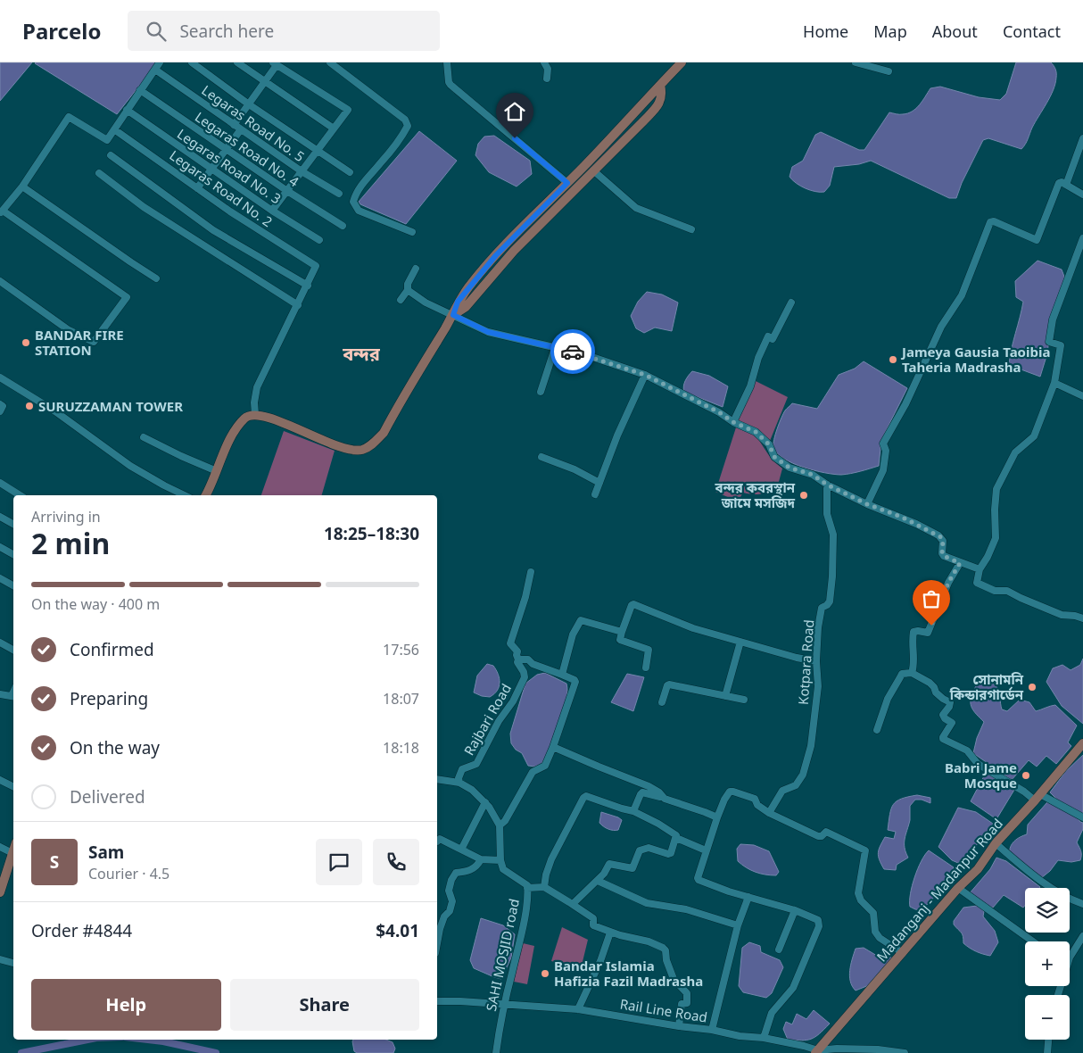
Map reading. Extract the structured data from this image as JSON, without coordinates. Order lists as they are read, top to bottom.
{
  "streets": {
    "main road": ["Madanganj - Madanpur Road"],
    "street": [
      "Legaras Road No. 5",
      "Legaras Road No. 4",
      "Legaras Road No. 3",
      "Legaras Road No. 2",
      "Kotpara Road",
      "Rajbari Road",
      "SAHI MOSJID road",
      "Rail Line Road"
    ]
  },
  "crossings": [
    ["Madanganj - Madanpur Road", "Rail Line Road"],
    ["SAHI MOSJID road", "Rail Line Road"]
  ],
  "districts": ["বন্দর"],
  "places": [
    "BANDAR FIRE STATION",
    "Jameya Gausia Taoibia Taheria Madrasha",
    "SURUZZAMAN TOWER",
    "বন্দর কবরস্থান জামে মসজিদ",
    "সোনামনি কিন্ডারগার্ডেন",
    "Babri Jame Mosque",
    "Bandar Islamia Hafizia Fazil Madrasha"
  ],
  "page": {
    "header": "Parcelo",
    "search": "Search here",
    "nav": [
      "Home",
      "Map",
      "About",
      "Contact"
    ],
    "heading": ["2 min", "Arriving in", "18:25–18:30"],
    "panel": [
      "Sam",
      "Courier · 4.5",
      "Order #4844",
      "$4.01"
    ],
    "bar": "On the way · 400 m",
    "list": [
      ["Confirmed", "17:56"],
      ["Preparing", "18:07"],
      ["On the way", "18:18"],
      "Delivered"
    ],
    "round": "S",
    "map_buttons": ["+", "−"],
    "buttons": ["Help", "Share"]
  }
}
